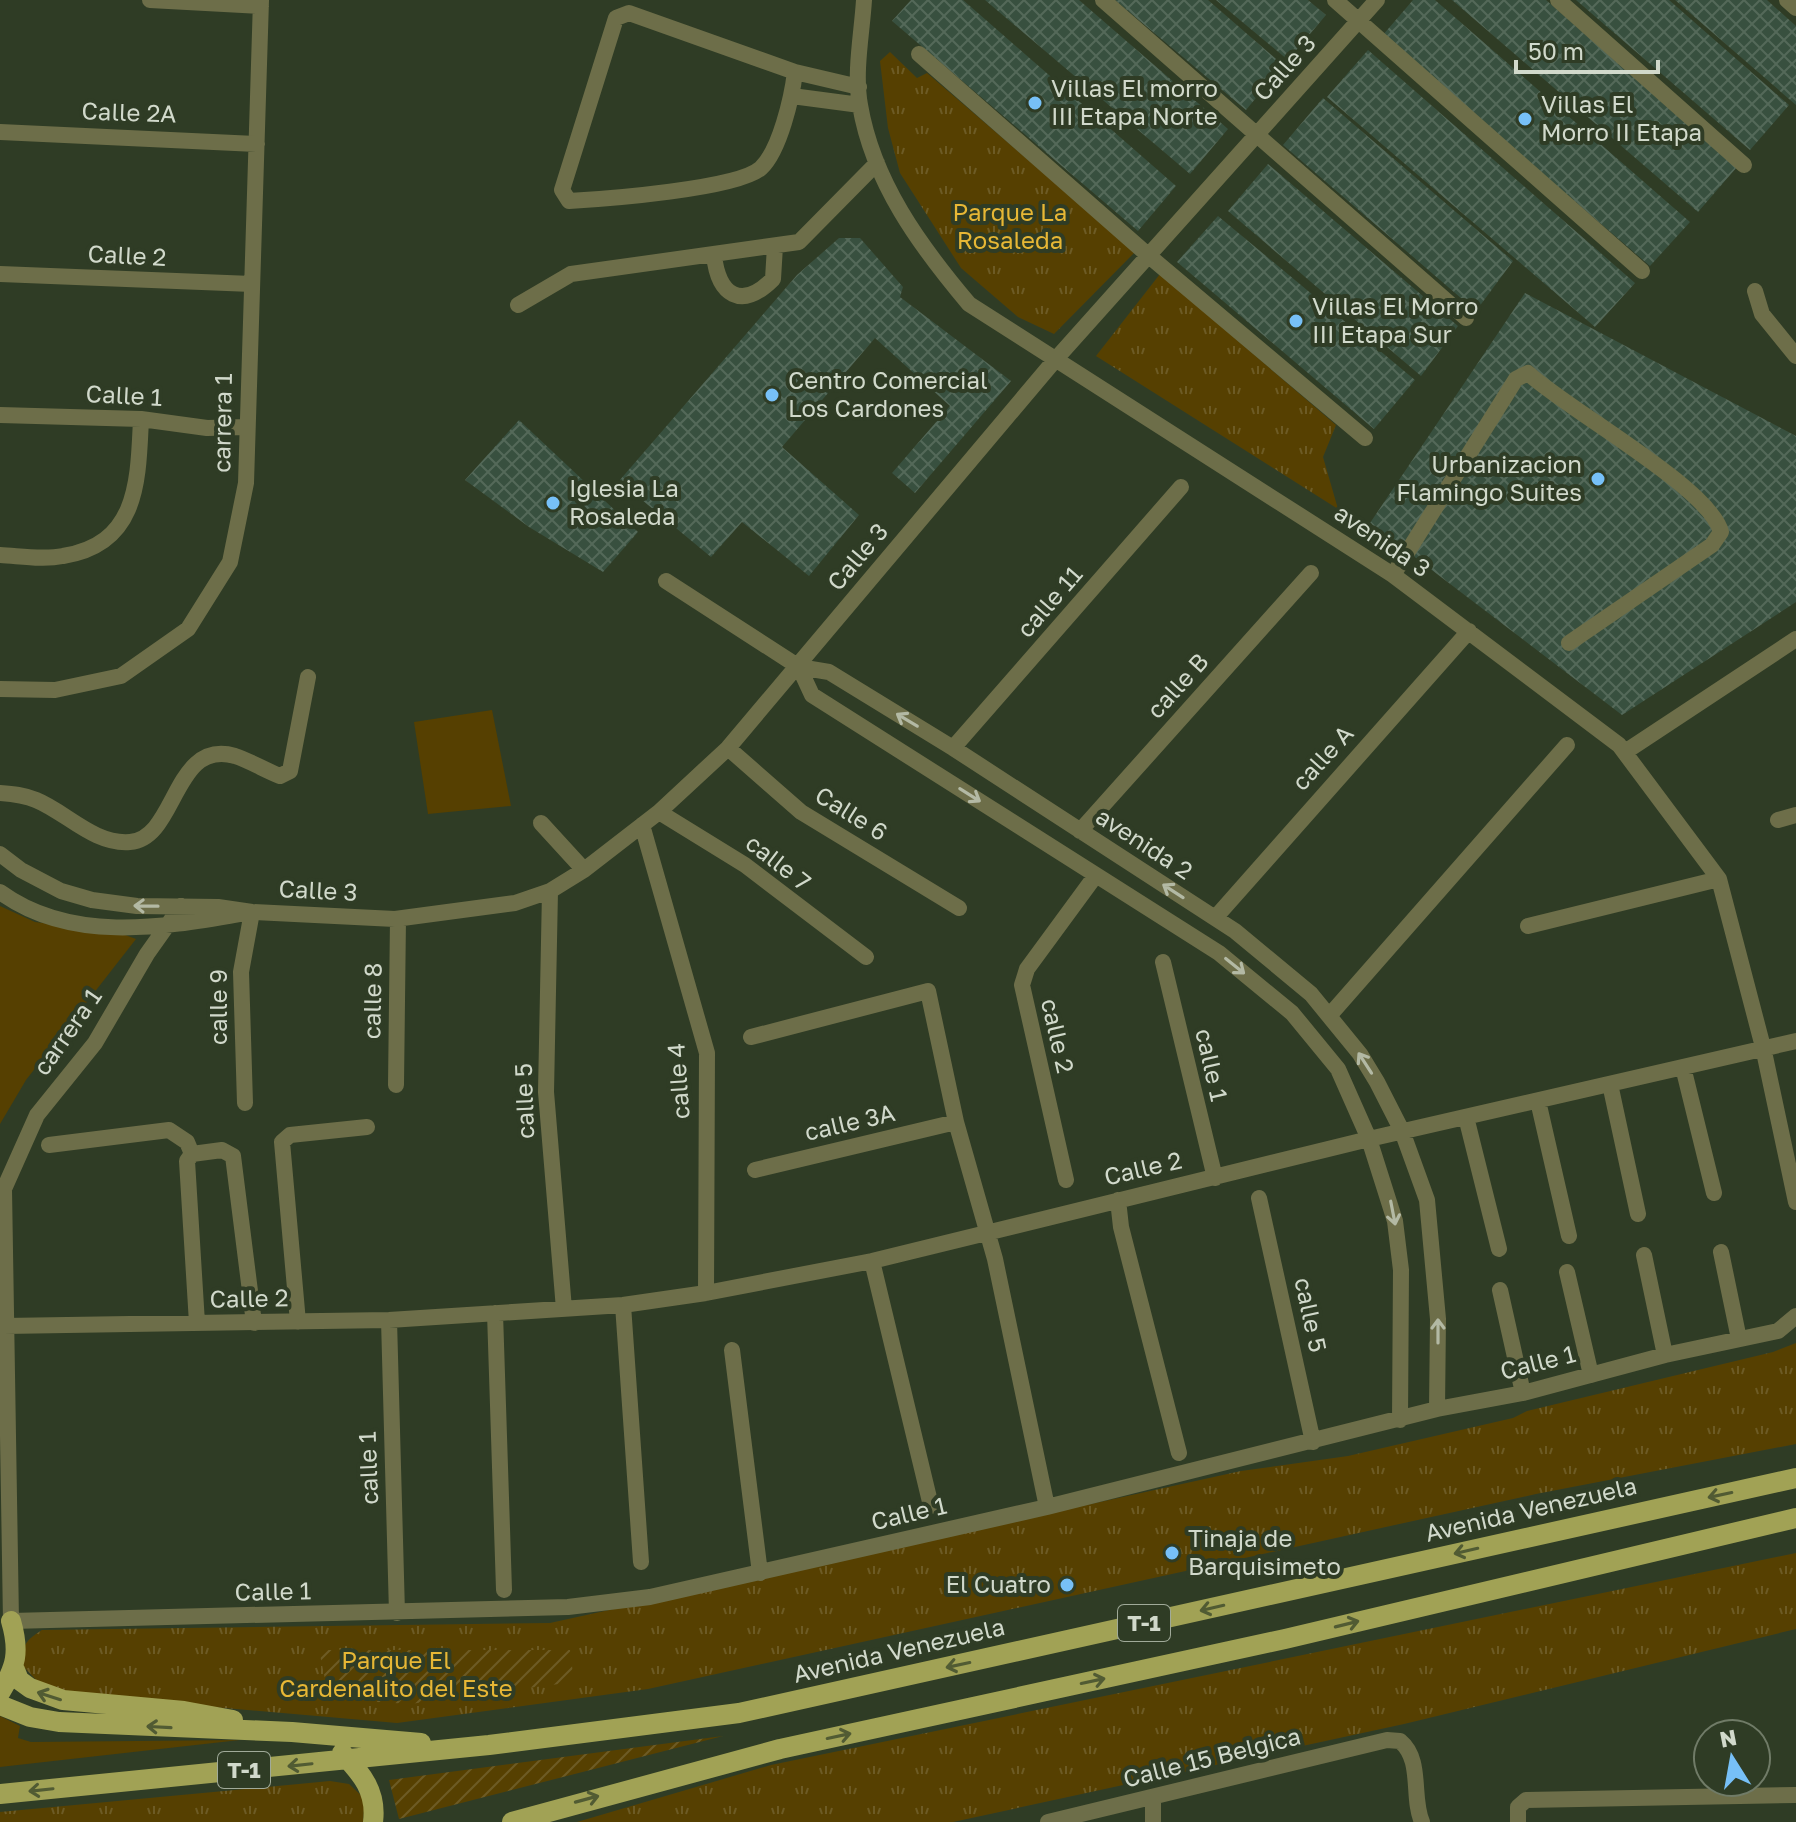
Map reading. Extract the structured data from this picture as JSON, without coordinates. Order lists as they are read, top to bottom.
{
  "streets": {
    "main road": ["Avenida Venezuela", "T-1"],
    "street": [
      "Calle 3",
      "Calle 2A",
      "Calle 2",
      "Calle 1",
      "carrera 1",
      "avenida 3",
      "calle 11",
      "calle B",
      "calle A",
      "Calle 6",
      "avenida 2",
      "calle 7",
      "calle 8",
      "calle 9",
      "calle 2",
      "calle 1",
      "calle 4",
      "calle 5",
      "calle 3A",
      "Calle 15 Belgica"
    ]
  },
  "crossings": [
    ["Calle 3", "avenida 3"],
    ["Calle 3", "Calle 6"],
    ["Calle 3", "avenida 2"],
    ["Calle 3", "calle 7"],
    ["Calle 3", "calle 8"],
    ["Calle 3", "calle 9"],
    ["Calle 3", "calle 4"],
    ["Calle 3", "calle 5"],
    ["Calle 2A", "carrera 1"],
    ["Calle 2", "Calle 1"],
    ["Calle 2", "carrera 1"],
    ["Calle 2", "avenida 3"],
    ["Calle 2", "avenida 2"],
    ["Calle 2", "calle 1"],
    ["Calle 2", "calle 4"],
    ["Calle 2", "calle 5"],
    ["Calle 1", "carrera 1"],
    ["Calle 1", "avenida 2"],
    ["Calle 1", "calle 1"],
    ["Calle 1", "calle 5"],
    ["avenida 3", "calle A"],
    ["calle 11", "avenida 2"],
    ["calle B", "avenida 2"],
    ["calle A", "avenida 2"]
  ],
  "parks": ["Parque La Rosaleda", "Parque El Cardenalito del Este"],
  "places": [
    "Villas El morro III Etapa Norte",
    "Villas El Morro II Etapa",
    "Villas El Morro III Etapa Sur",
    "Centro Comercial Los Cardones",
    "Urbanizacion Flamingo Suites",
    "Iglesia La Rosaleda",
    "Tinaja de Barquisimeto",
    "El Cuatro"
  ],
  "scale_bar": "50 m",
  "north": "top"
}
